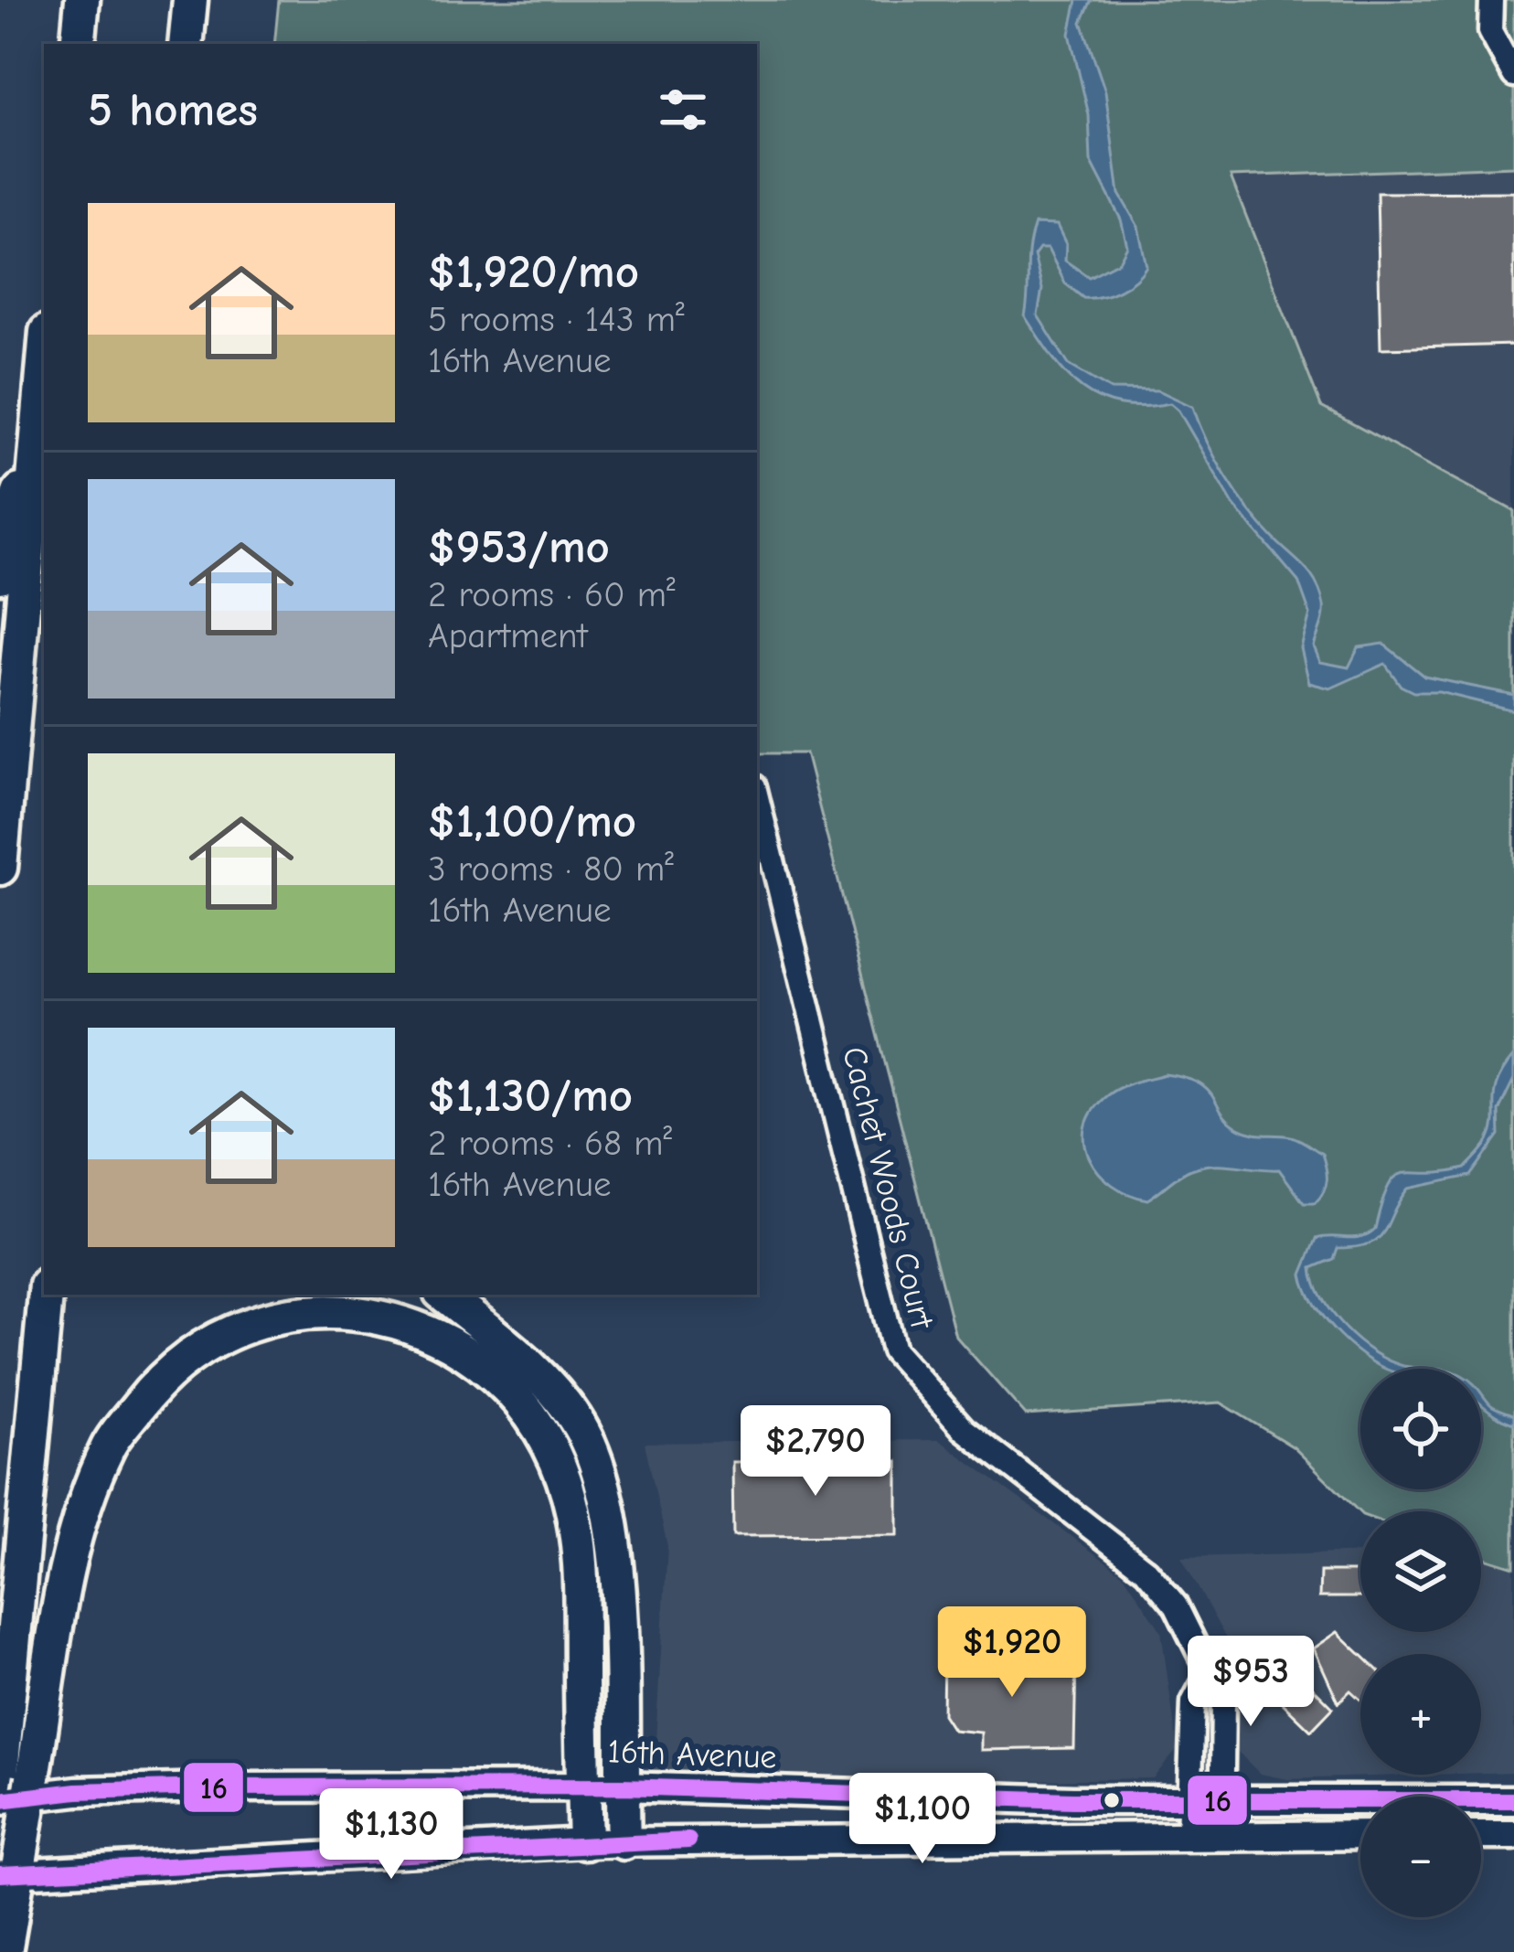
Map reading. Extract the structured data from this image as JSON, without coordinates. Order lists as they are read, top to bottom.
{
  "streets": {
    "main road": ["16th Avenue"],
    "street": ["Cachet Woods Court"]
  },
  "crossings": [
    ["Cachet Woods Court", "16th Avenue"]
  ],
  "lines": ["transit line 16"],
  "page": {
    "heading": "5 homes",
    "list": [
      {
        "name": "$1,920/mo",
        "note": "5 rooms · 143 m² · 16th Avenue"
      },
      {
        "name": "$953/mo",
        "note": "2 rooms · 60 m² · Apartment"
      },
      {
        "name": "$1,100/mo",
        "note": "3 rooms · 80 m² · 16th Avenue"
      },
      {
        "name": "$1,130/mo",
        "note": "2 rooms · 68 m² · 16th Avenue"
      }
    ],
    "map_buttons": ["+", "−"],
    "price": [
      "$2,790",
      "$1,920",
      "$953",
      "$1,100",
      "$1,130"
    ]
  }
}
